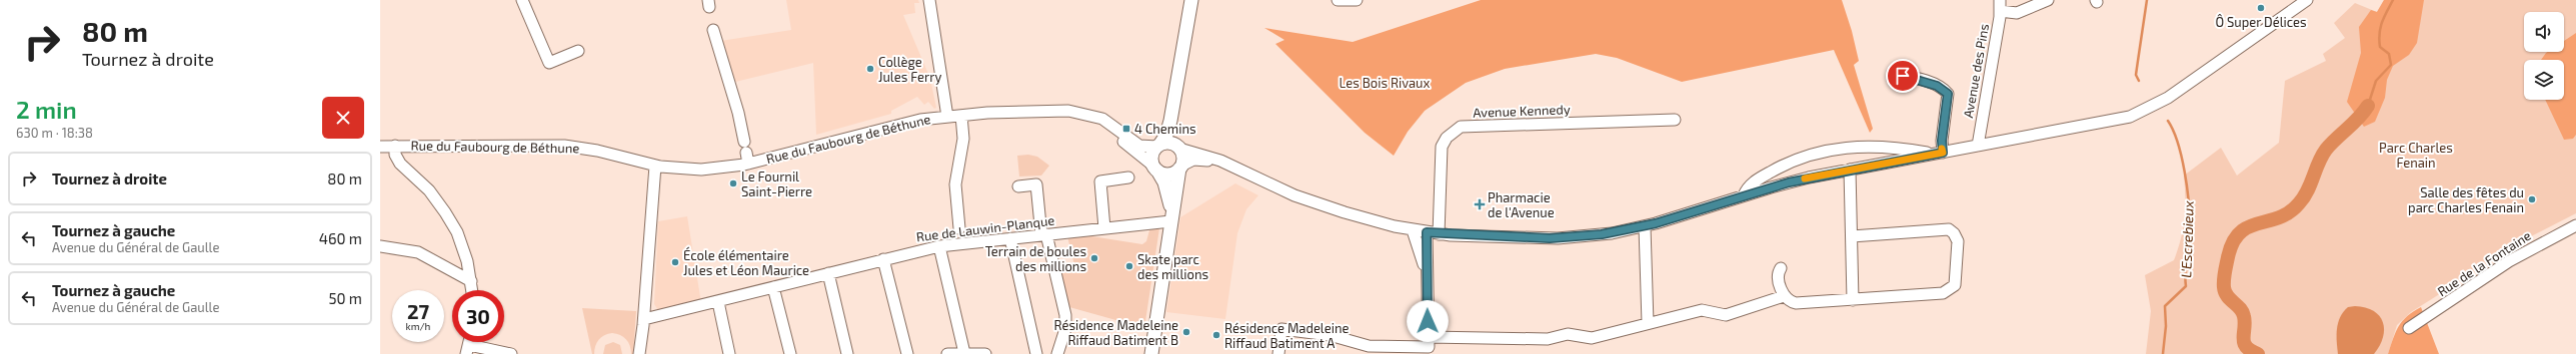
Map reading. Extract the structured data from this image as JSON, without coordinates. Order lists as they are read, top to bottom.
{
  "streets": {
    "main road": ["Rue du Faubourg de Béthune"],
    "street": [
      "Avenue des Pins",
      "Avenue Kennedy",
      "Rue de Lauwin-Planque",
      "Rue de la Fontaine"
    ]
  },
  "water": ["L'Escrebieux"],
  "parks": ["Les Bois Rivaux", "Parc Charles Fenain"],
  "places": {
    "other": [
      "Ô Super Délices",
      "Collège Jules Ferry",
      "Le Fournil Saint-Pierre",
      "Salle des fêtes du parc Charles Fenain",
      "Terrain de boules des millions",
      "École élémentaire Jules et Léon Maurice",
      "Skate parc des millions",
      "Résidence Madeleine Riffaud Batiment B",
      "Résidence Madeleine Riffaud Batiment A"
    ],
    "transit": ["4 Chemins"],
    "health": ["Pharmacie de l'Avenue"]
  },
  "page": {
    "turn": ["80 m", "Tournez à droite"],
    "heading": ["2 min", "630 m · 18:38"],
    "list": [
      {
        "name": "Tournez à droite",
        "value": "80 m"
      },
      {
        "name": "Tournez à gauche",
        "note": "Avenue du Général de Gaulle",
        "value": "460 m"
      },
      {
        "name": "Tournez à gauche",
        "note": "Avenue du Général de Gaulle",
        "value": "50 m"
      }
    ],
    "speed": "27 km/h",
    "limit": "30"
  }
}
